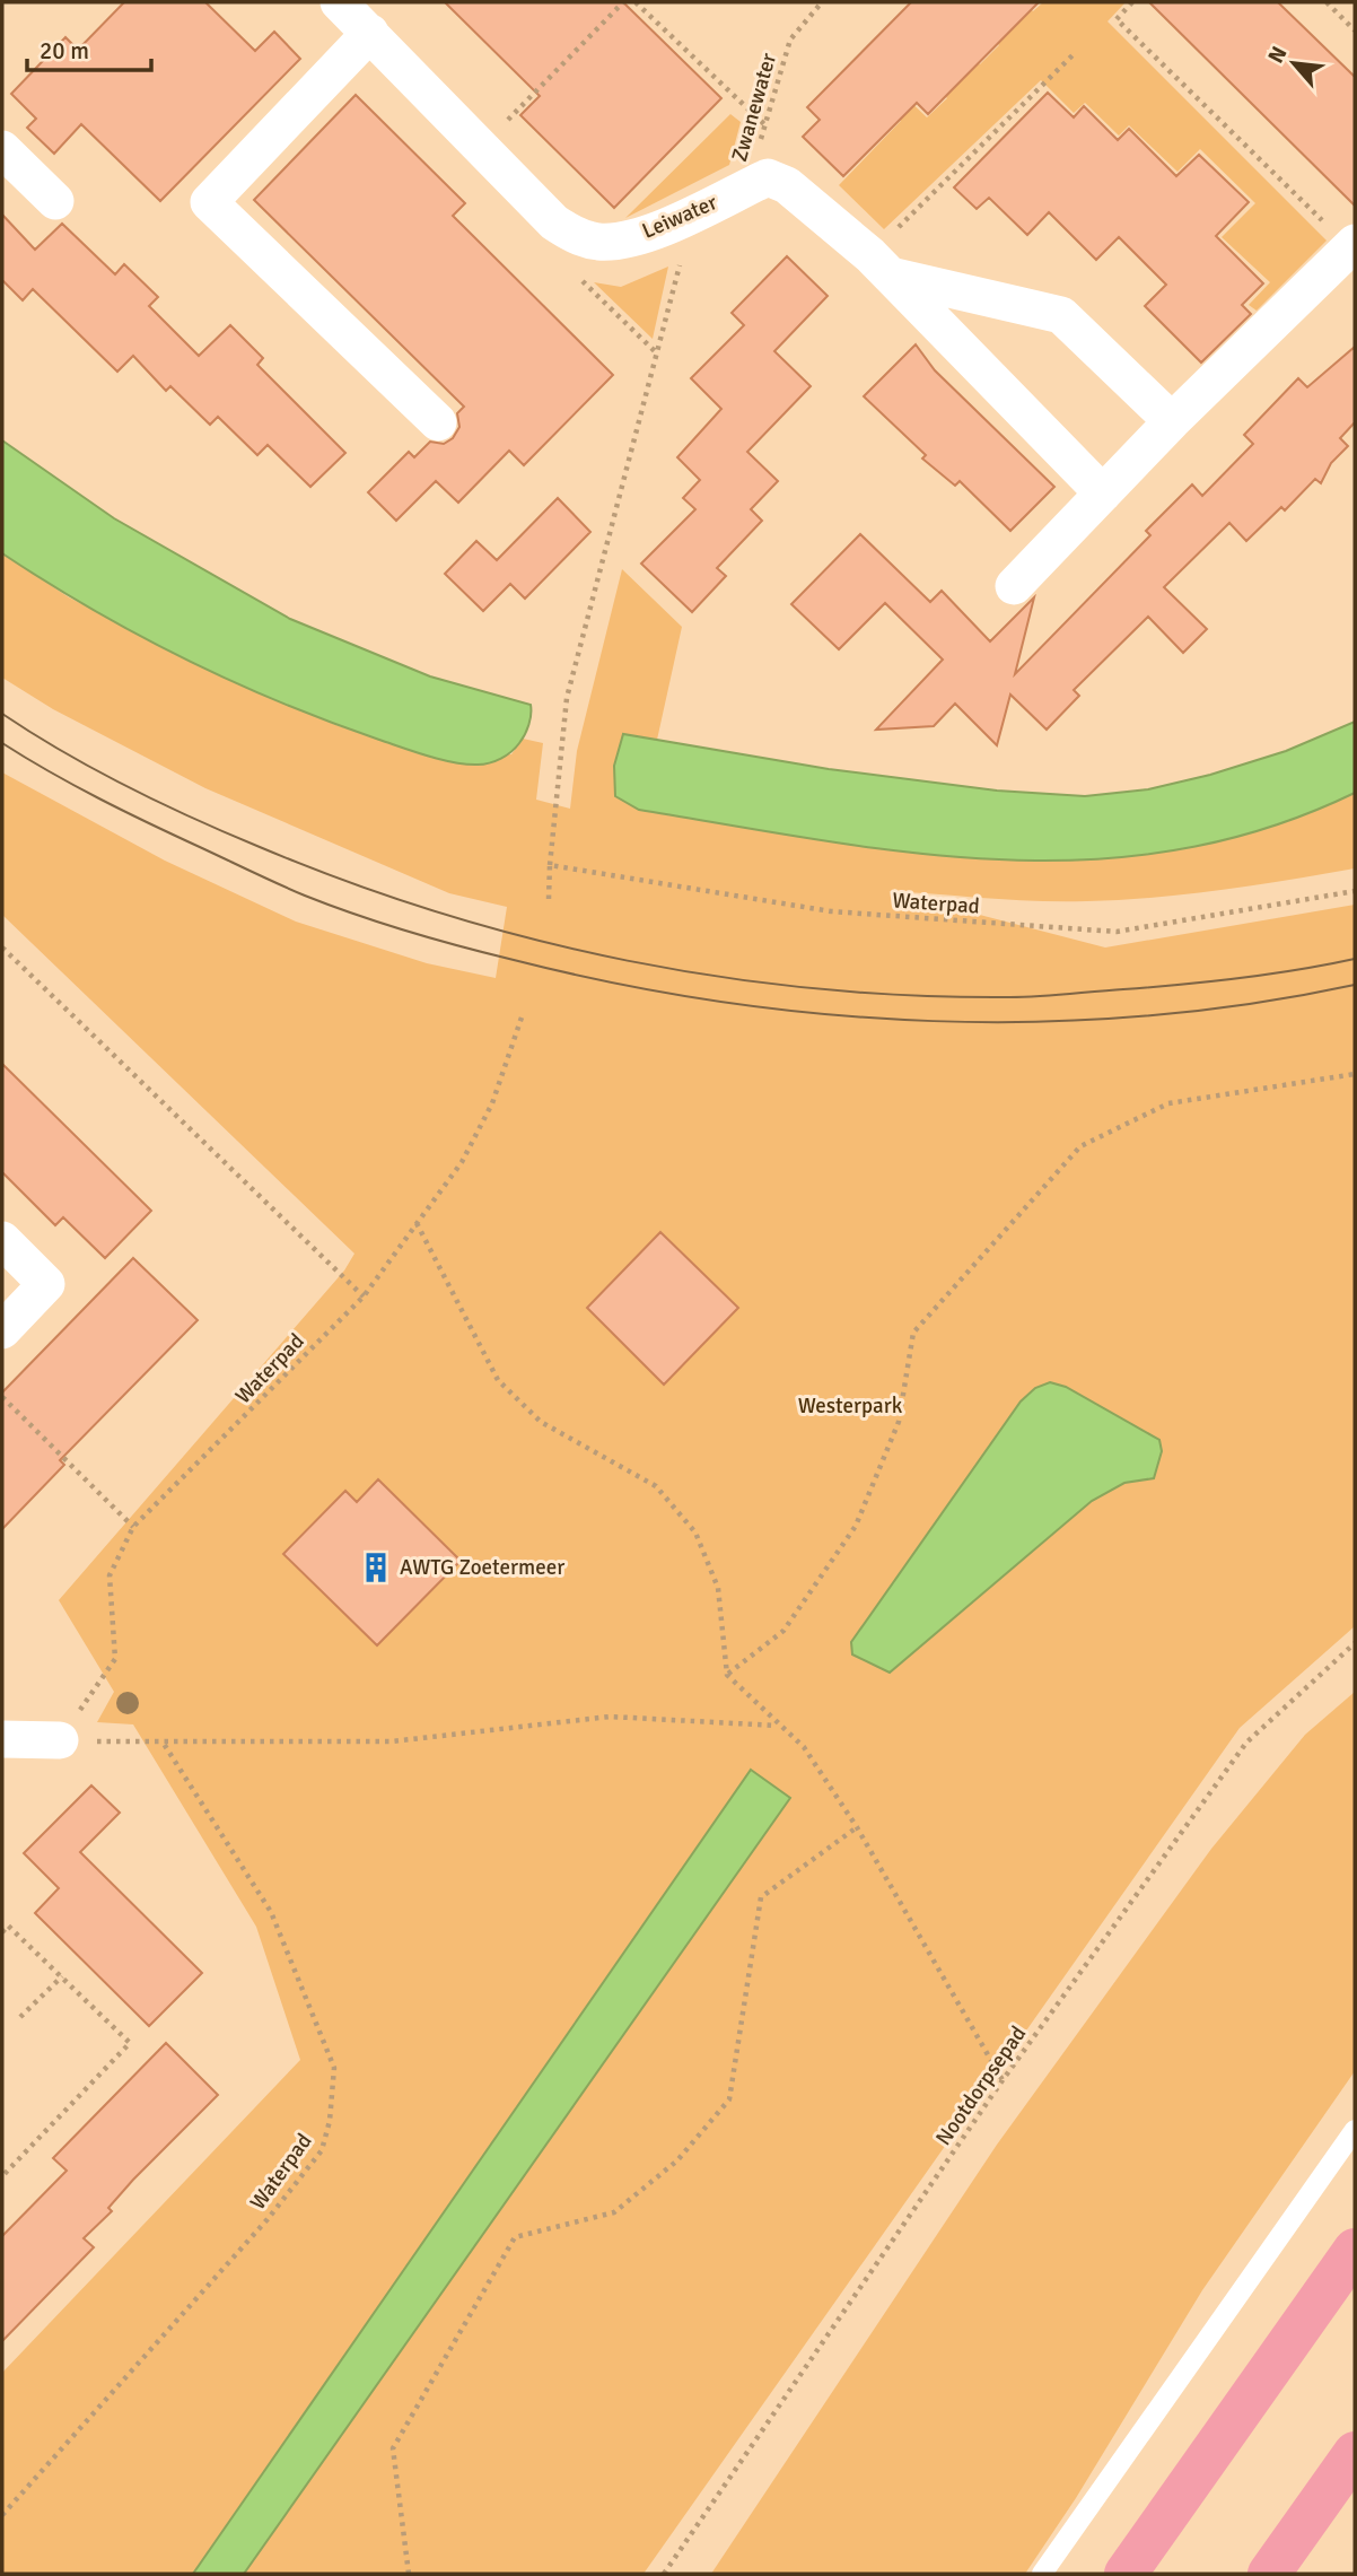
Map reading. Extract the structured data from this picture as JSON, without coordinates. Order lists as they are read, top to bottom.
{
  "streets": {
    "street": ["Leiwater"],
    "path": ["Zwanewater", "Waterpad", "Nootdorpsepad"]
  },
  "crossings": [
    ["Zwanewater", "Leiwater"]
  ],
  "parks": ["Westerpark"],
  "places": {
    "building": ["AWTG Zoetermeer"]
  },
  "scale_bar": "20 m",
  "north": "top left"
}
